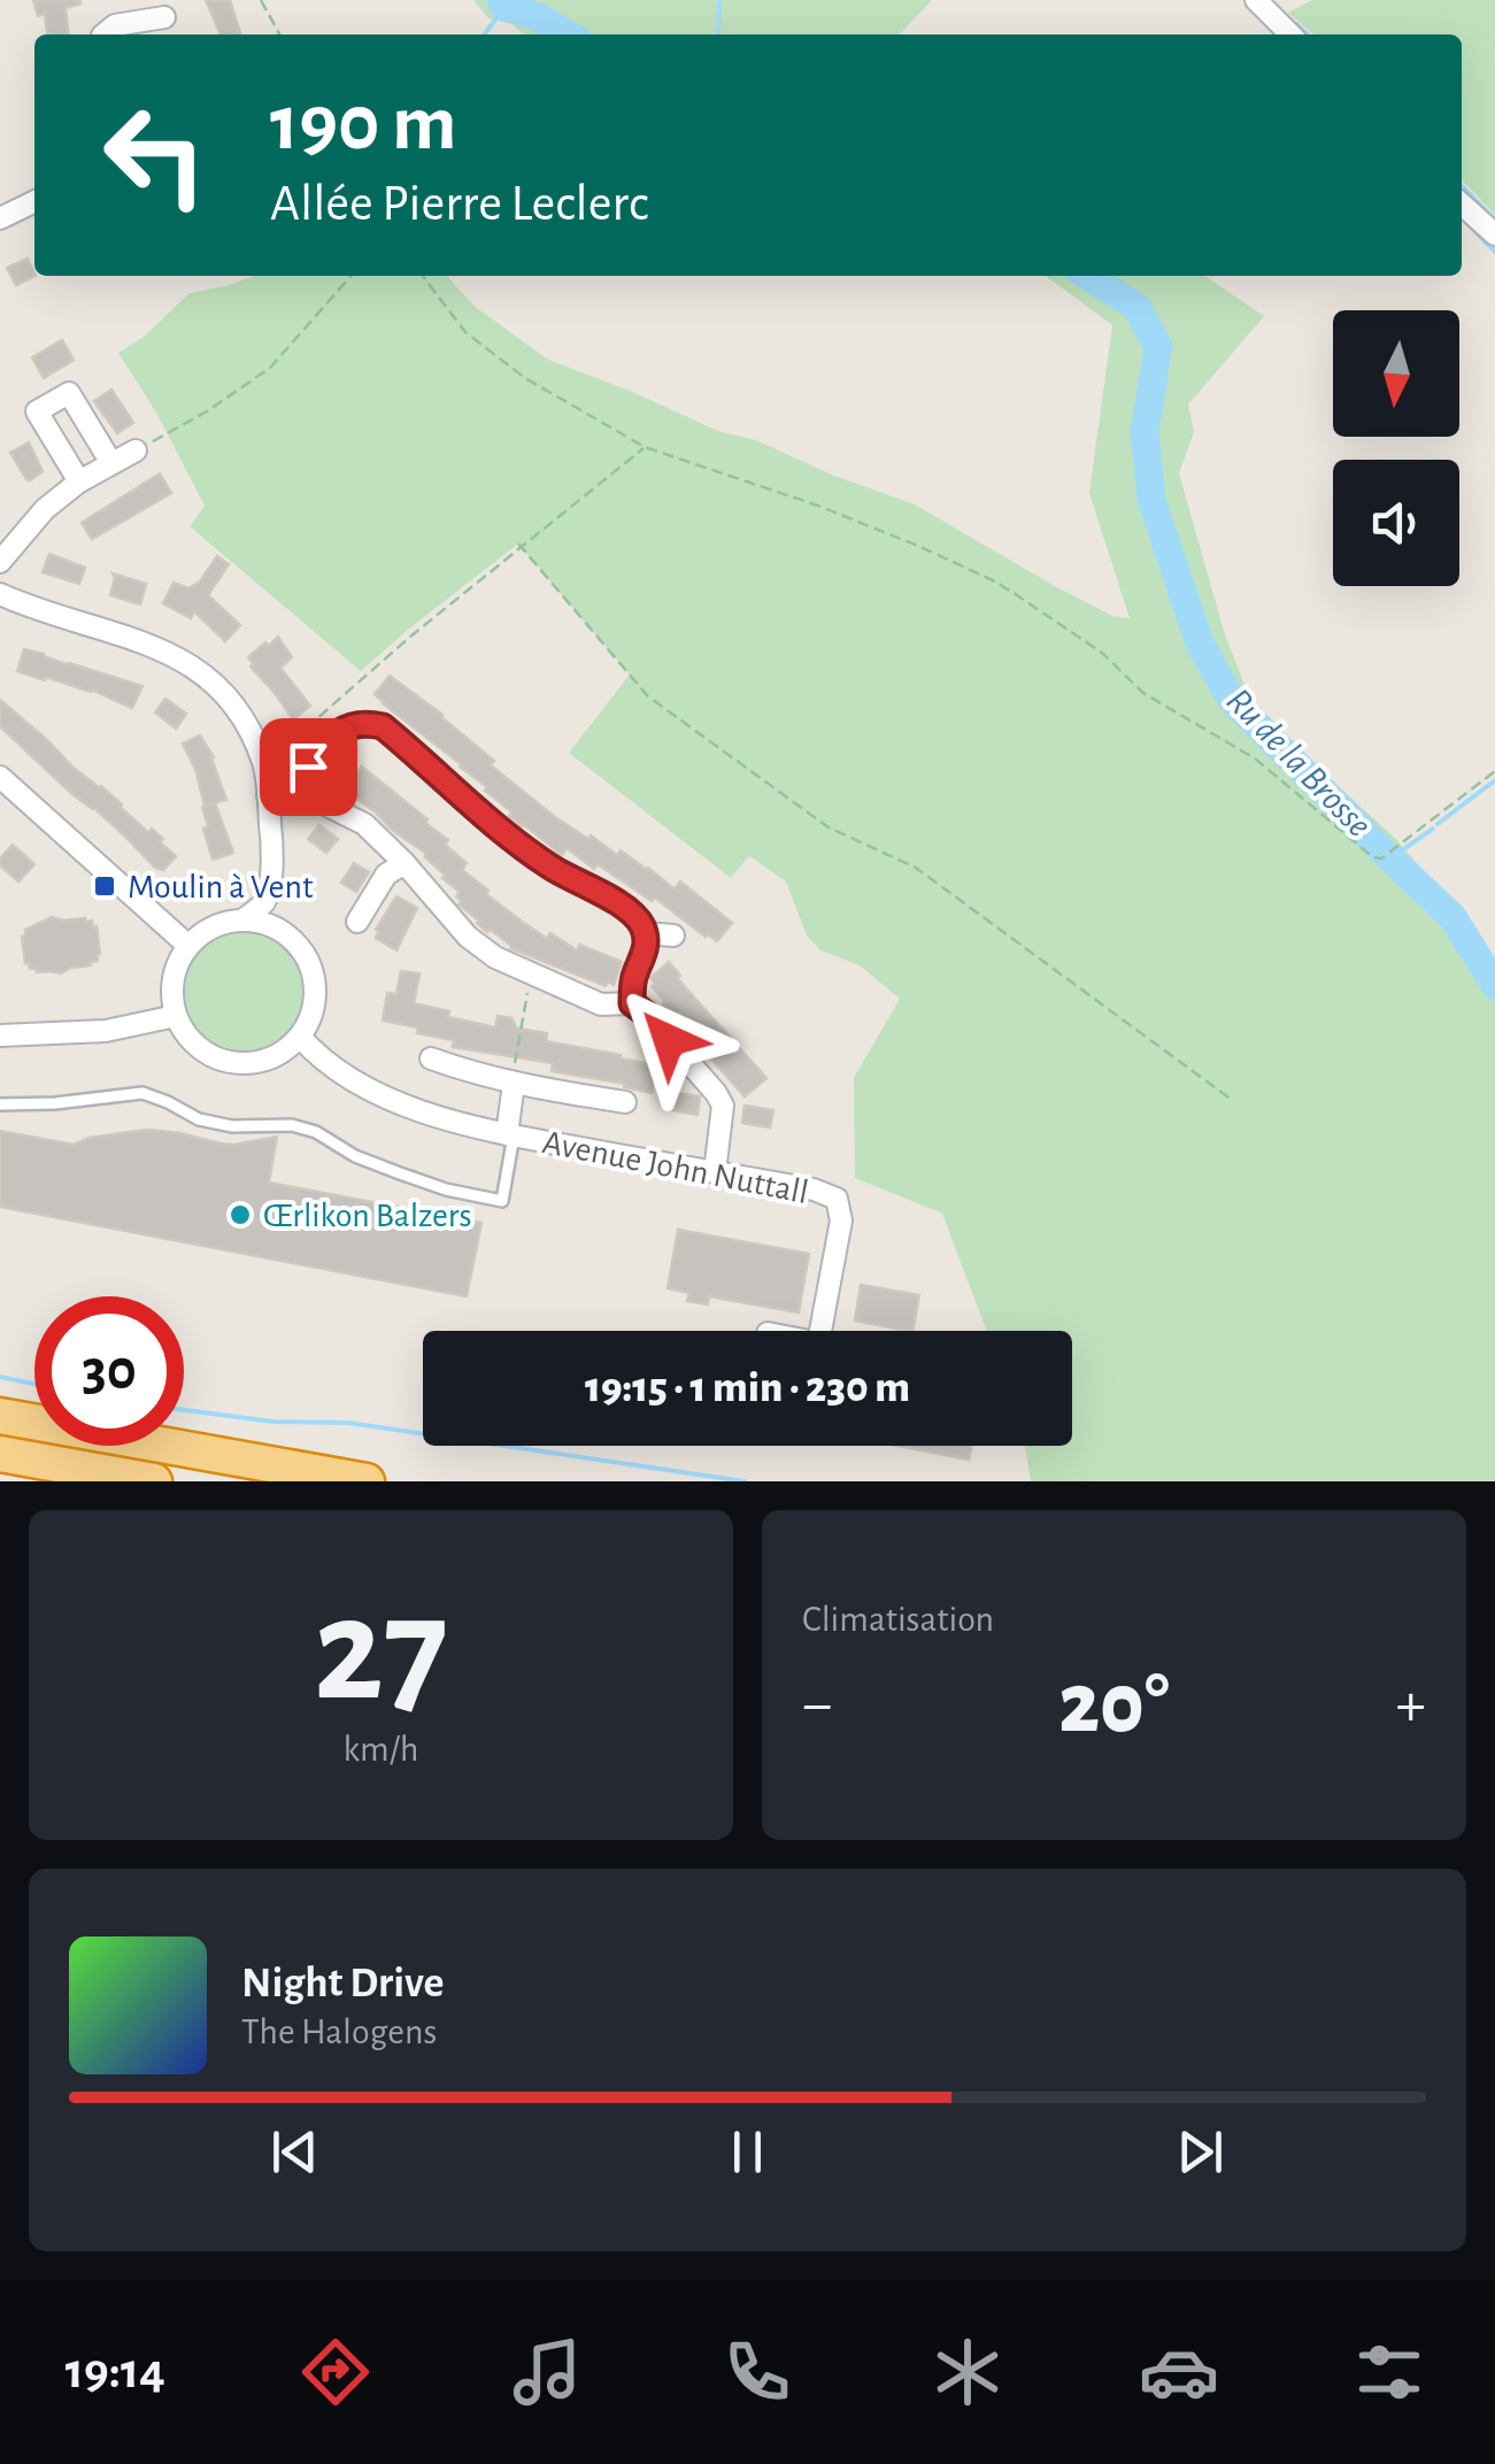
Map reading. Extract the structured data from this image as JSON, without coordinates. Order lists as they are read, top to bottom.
{
  "streets": {
    "street": ["Avenue John Nuttall"]
  },
  "water": ["Ru de la Brosse"],
  "places": {
    "transit": ["Moulin à Vent"],
    "other": ["Œrlikon Balzers"]
  },
  "north": "bottom",
  "page": {
    "turn": ["190 m", "Allée Pierre Leclerc"],
    "limit": "30",
    "trip": "19:15 · 1 min · 230 m",
    "tile": [
      ["27", "km/h"],
      "Climatisation"
    ],
    "heat": ["−", "20°", "+"],
    "song": ["Night Drive", "The Halogens"],
    "tabs": "19:14"
  }
}
